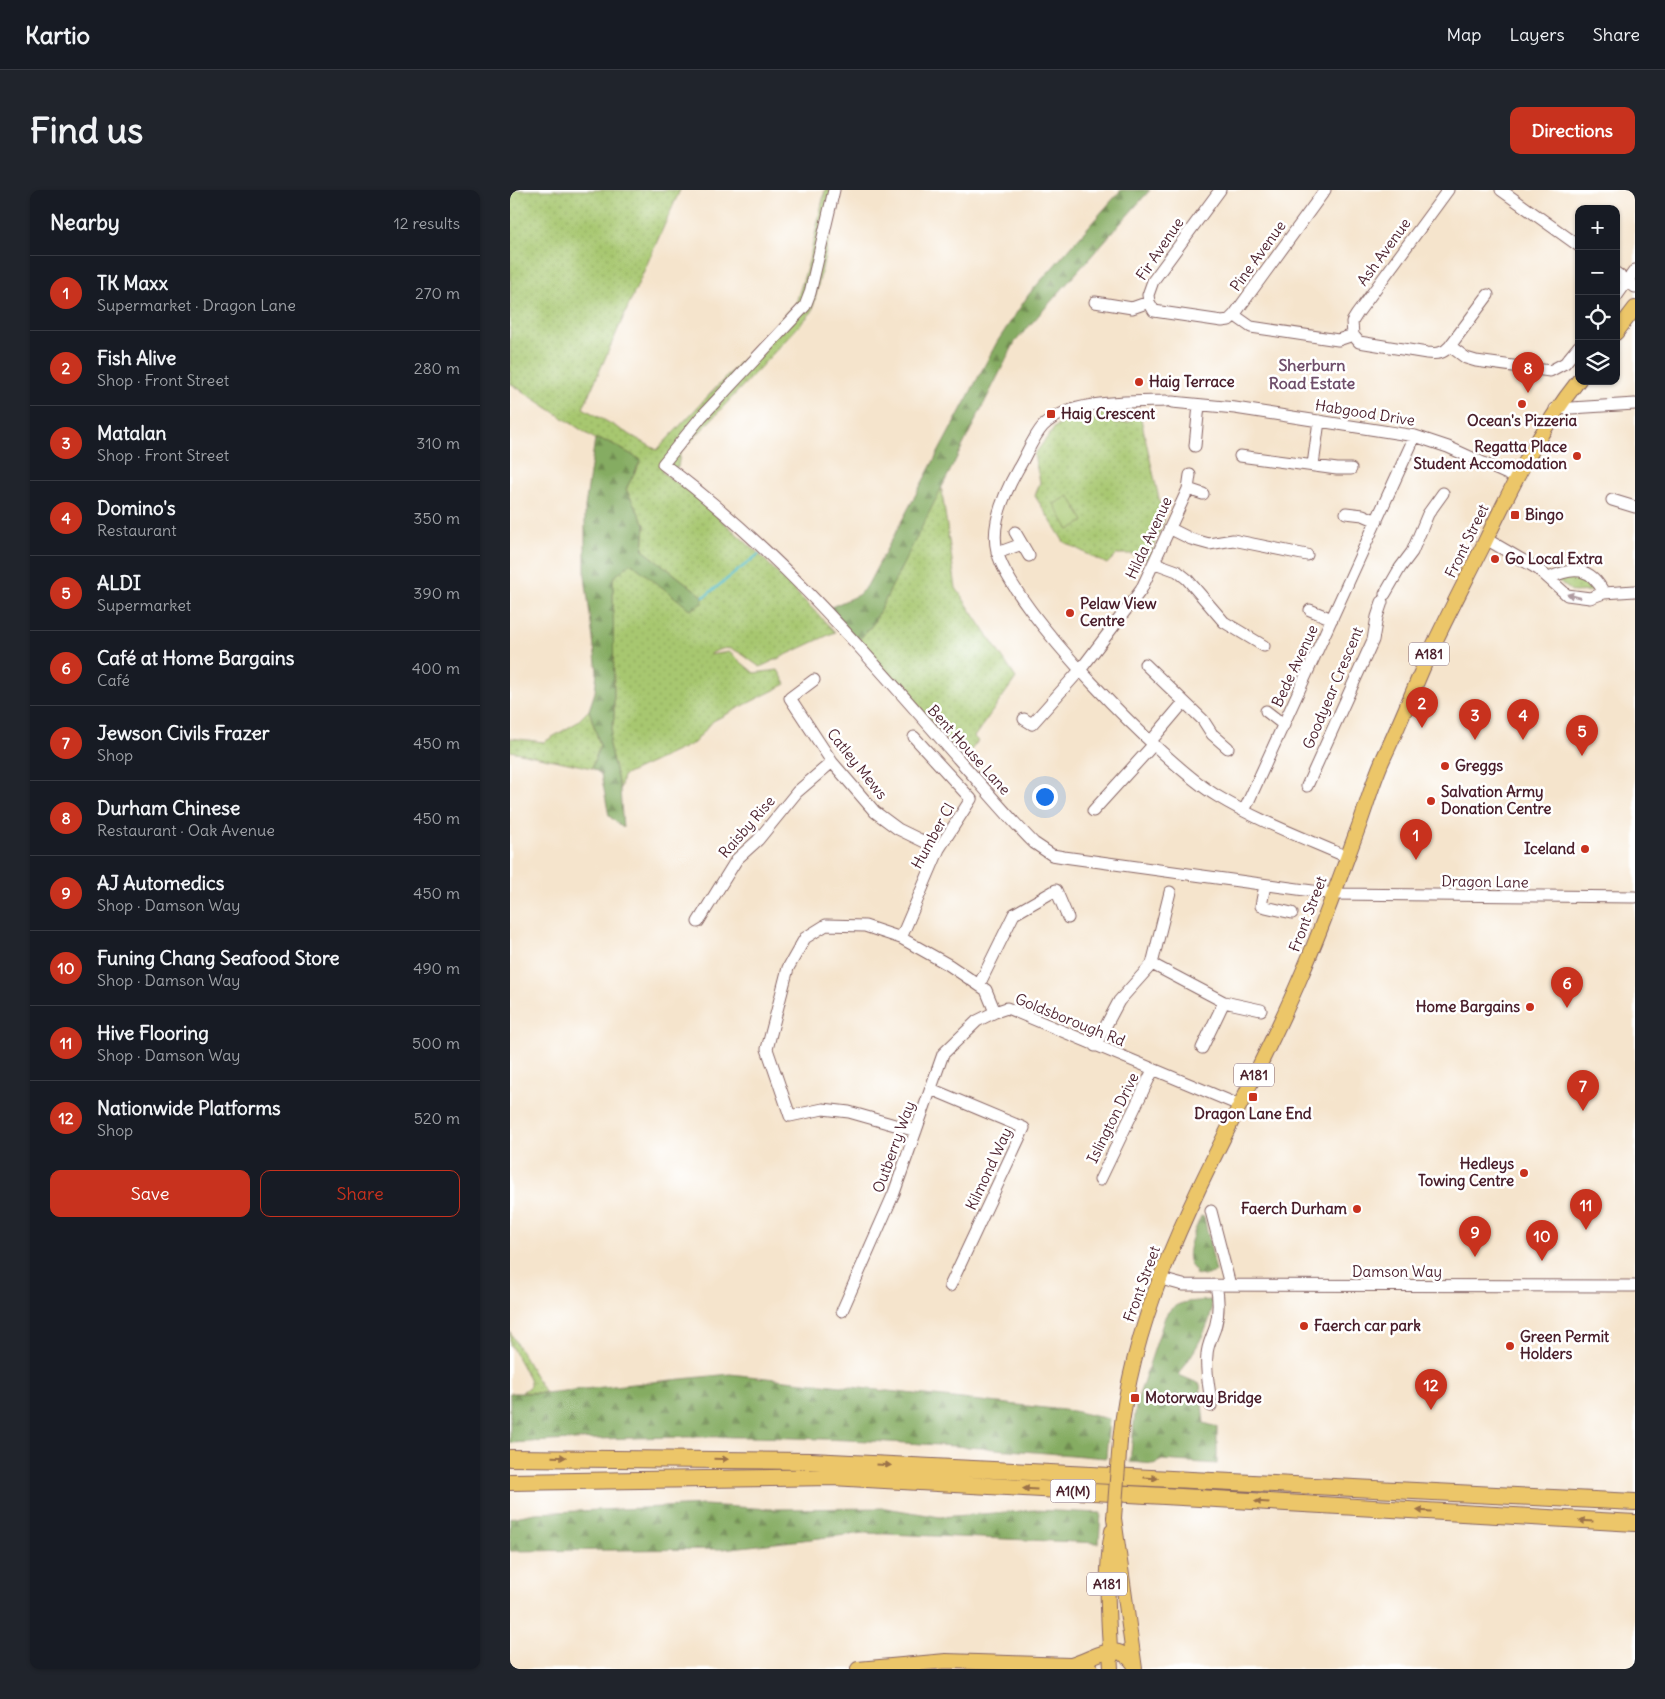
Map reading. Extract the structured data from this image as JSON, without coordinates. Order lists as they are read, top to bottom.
{
  "streets": {
    "highway": ["A1(M)"],
    "main road": ["Front Street", "A181"],
    "street": [
      "Fir Avenue",
      "Ash Avenue",
      "Pine Avenue",
      "Habgood Drive",
      "Hilda Avenue",
      "Bede Avenue",
      "Goodyear Crescent",
      "Bent House Lane",
      "Catley Mews",
      "Raisby Rise",
      "Humber Cl",
      "Dragon Lane",
      "Goldsborough Rd",
      "Islington Drive",
      "Outberry Way",
      "Kilmond Way",
      "Damson Way"
    ]
  },
  "crossings": [
    ["Habgood Drive", "Front Street"],
    ["Habgood Drive", "Bede Avenue"],
    ["Front Street", "A181"],
    ["Front Street", "Bent House Lane"],
    ["Front Street", "Dragon Lane"],
    ["Front Street", "Goldsborough Rd"],
    ["Front Street", "Damson Way"],
    ["Bent House Lane", "Dragon Lane"],
    ["Catley Mews", "Raisby Rise"],
    ["Catley Mews", "Humber Cl"],
    ["Humber Cl", "Goldsborough Rd"],
    ["Goldsborough Rd", "Islington Drive"],
    ["Goldsborough Rd", "Outberry Way"],
    ["Outberry Way", "Kilmond Way"]
  ],
  "districts": ["Sherburn Road Estate"],
  "places": {
    "other": [
      "Haig Terrace",
      "Ocean's Pizzeria",
      "Regatta Place Student Accomodation",
      "Go Local Extra",
      "Pelaw View Centre",
      "Greggs",
      "Salvation Army Donation Centre",
      "Iceland",
      "Home Bargains",
      "Hedleys Towing Centre",
      "Faerch Durham",
      "Faerch car park",
      "Green Permit Holders"
    ],
    "transit": [
      "Haig Crescent",
      "Bingo",
      "Dragon Lane End",
      "Motorway Bridge"
    ]
  },
  "page": {
    "header": "Kartio",
    "nav": ["Map", "Layers", "Share"],
    "buttons": [
      "Directions",
      ["Save", "Share"]
    ],
    "title": "Find us",
    "heading": ["Nearby", "12 results"],
    "map_buttons": ["+", "−"],
    "list": [
      {
        "mark": "1",
        "name": "TK Maxx",
        "note": "Supermarket · Dragon Lane",
        "value": "270 m"
      },
      {
        "mark": "2",
        "name": "Fish Alive",
        "note": "Shop · Front Street",
        "value": "280 m"
      },
      {
        "mark": "3",
        "name": "Matalan",
        "note": "Shop · Front Street",
        "value": "310 m"
      },
      {
        "mark": "4",
        "name": "Domino's",
        "note": "Restaurant",
        "value": "350 m"
      },
      {
        "mark": "5",
        "name": "ALDI",
        "note": "Supermarket",
        "value": "390 m"
      },
      {
        "mark": "6",
        "name": "Café at Home Bargains",
        "note": "Café",
        "value": "400 m"
      },
      {
        "mark": "7",
        "name": "Jewson Civils Frazer",
        "note": "Shop",
        "value": "450 m"
      },
      {
        "mark": "8",
        "name": "Durham Chinese",
        "note": "Restaurant · Oak Avenue",
        "value": "450 m"
      },
      {
        "mark": "9",
        "name": "AJ Automedics",
        "note": "Shop · Damson Way",
        "value": "450 m"
      },
      {
        "mark": "10",
        "name": "Funing Chang Seafood Store",
        "note": "Shop · Damson Way",
        "value": "490 m"
      },
      {
        "mark": "11",
        "name": "Hive Flooring",
        "note": "Shop · Damson Way",
        "value": "500 m"
      },
      {
        "mark": "12",
        "name": "Nationwide Platforms",
        "note": "Shop",
        "value": "520 m"
      }
    ],
    "pins": [
      "8",
      "2",
      "3",
      "4",
      "5",
      "1",
      "6",
      "7",
      "11",
      "9",
      "10",
      "12"
    ]
  }
}
